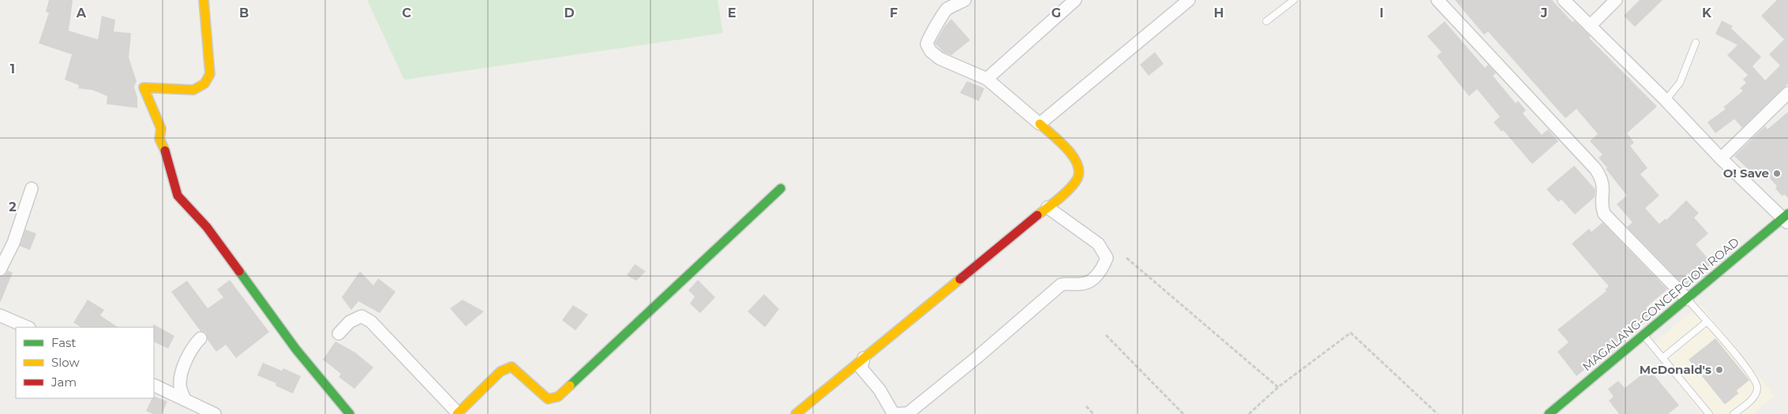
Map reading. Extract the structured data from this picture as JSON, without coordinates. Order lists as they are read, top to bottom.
{
  "streets": {
    "street": ["MAGALANG-CONCEPCION ROAD"]
  },
  "places": ["O! Save", "McDonald's"],
  "legend": ["Fast", "Slow", "Jam"],
  "grid": {
    "columns": [
      "A",
      "B",
      "C",
      "D",
      "E",
      "F",
      "G",
      "H",
      "I",
      "J",
      "K"
    ],
    "rows": ["1", "2"]
  }
}
